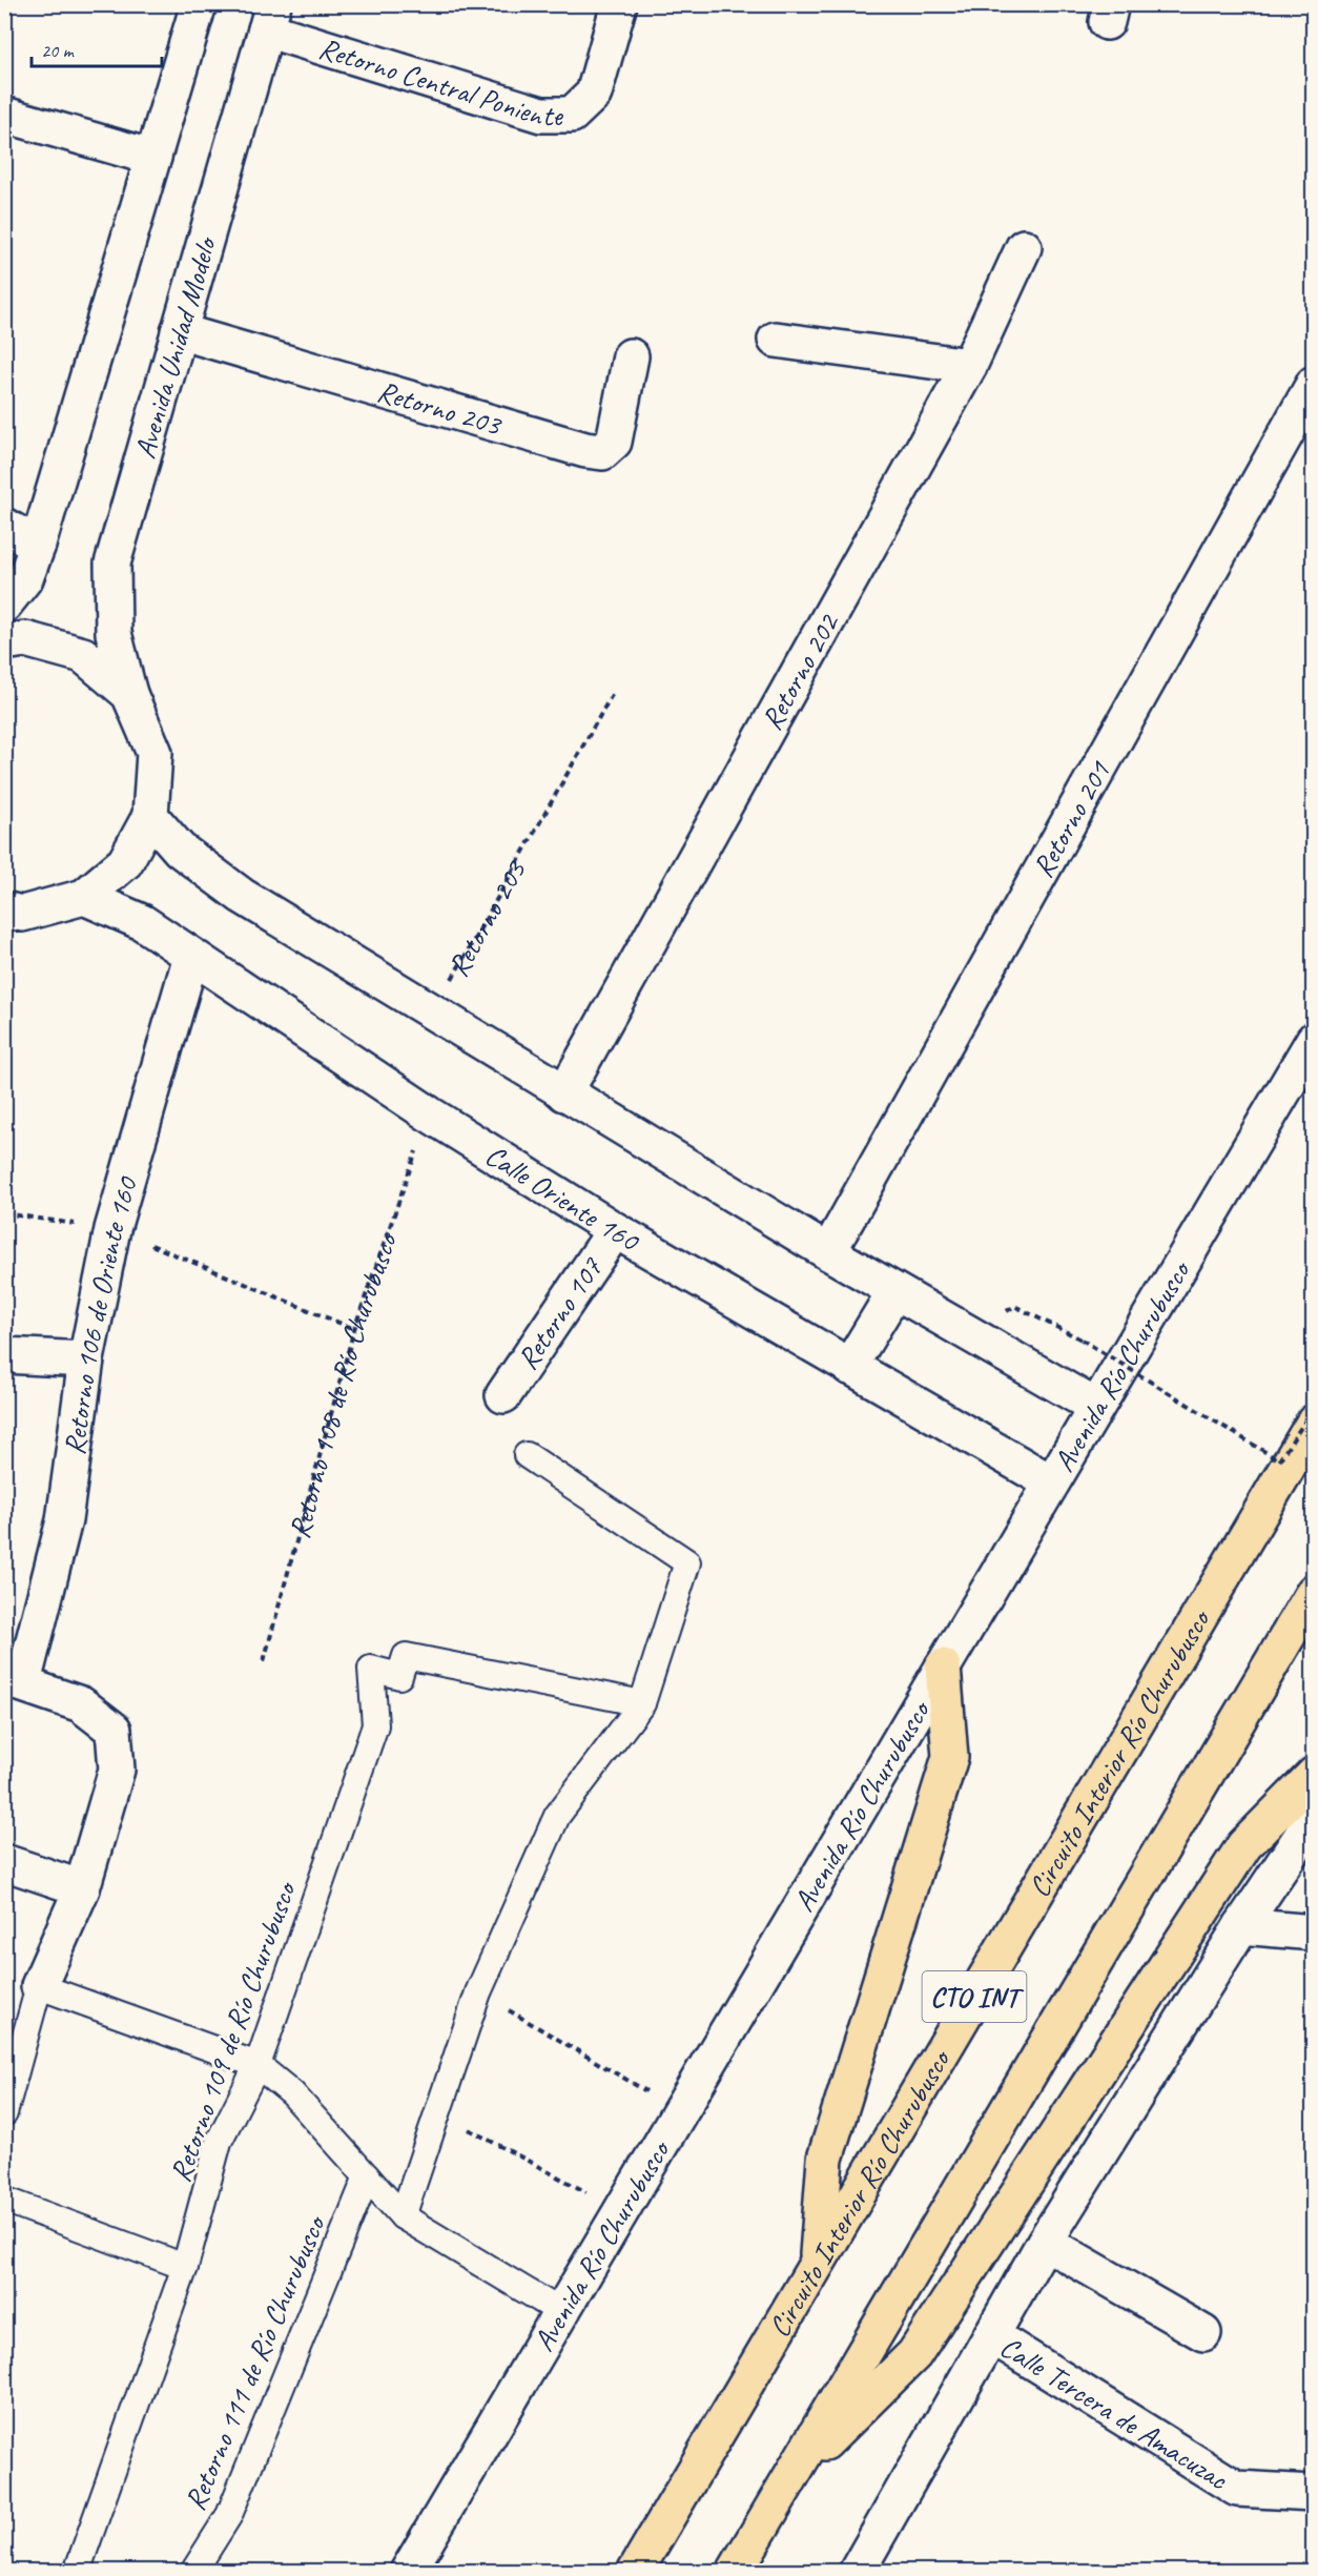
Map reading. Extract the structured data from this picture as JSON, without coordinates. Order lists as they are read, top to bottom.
{
  "streets": {
    "highway": ["Circuito Interior Río Churubusco", "CTO INT"],
    "street": [
      "Retorno Central Poniente",
      "Avenida Unidad Modelo",
      "Retorno 203",
      "Retorno 202",
      "Retorno 201",
      "Calle Oriente 160",
      "Retorno 107",
      "Retorno 106 de Oriente 160",
      "Avenida Río Churubusco",
      "Calle Tercera de Amacuzac"
    ],
    "lane": ["Retorno 109 de Río Churubusco", "Retorno 111 de Río Churubusco"],
    "path": ["Retorno 108 de Río Churubusco"]
  },
  "crossings": [
    ["Retorno Central Poniente", "Avenida Unidad Modelo"],
    ["Avenida Unidad Modelo", "Retorno 203"],
    ["Calle Oriente 160", "Retorno 107"],
    ["Calle Oriente 160", "Retorno 106 de Oriente 160"],
    ["Calle Oriente 160", "Avenida Río Churubusco"],
    ["Calle Oriente 160", "Retorno 108 de Río Churubusco"]
  ],
  "scale_bar": "20 m"
}
